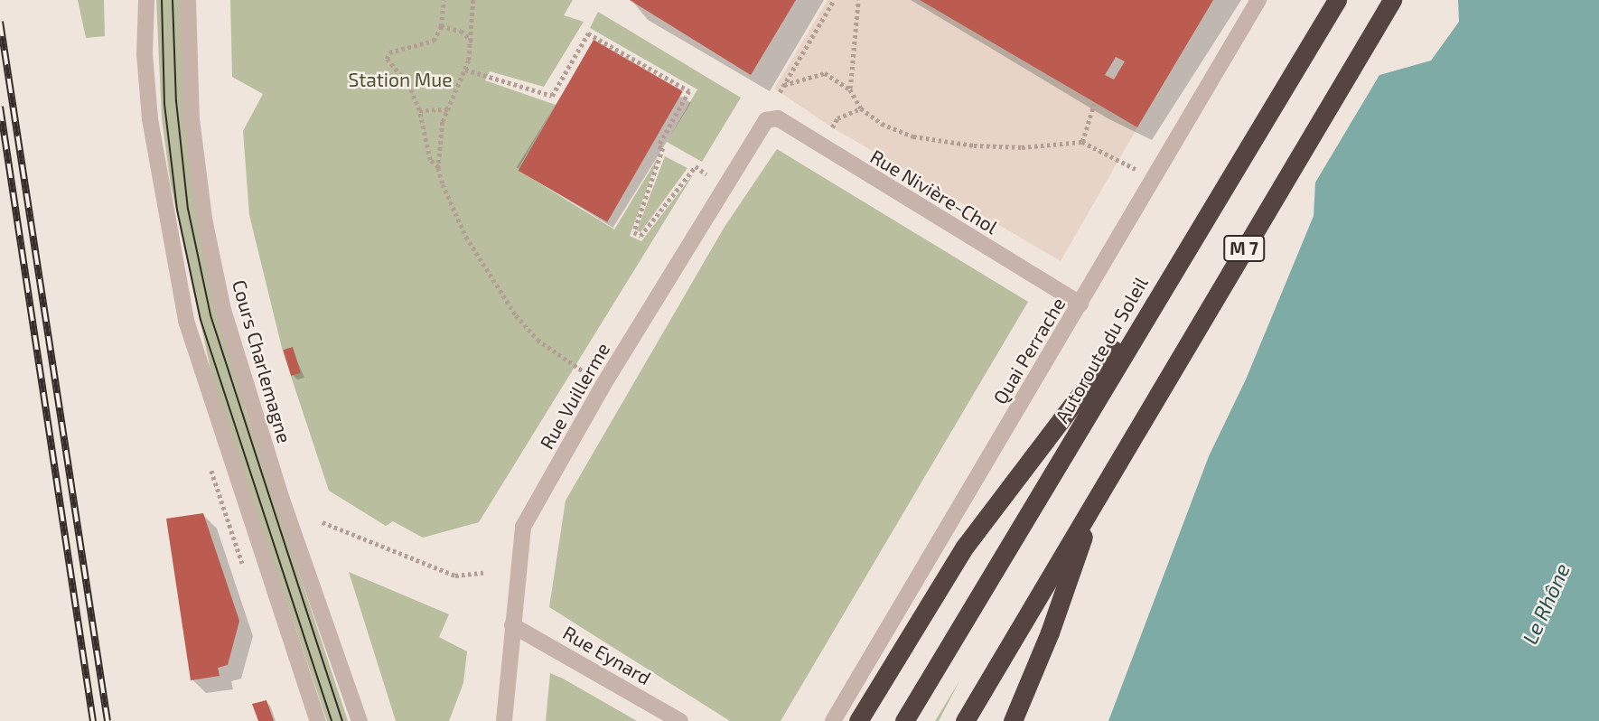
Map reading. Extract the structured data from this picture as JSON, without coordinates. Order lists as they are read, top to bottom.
{
  "streets": {
    "highway": ["M 7", "Autoroute du Soleil"],
    "street": [
      "Rue Nivière-Chol",
      "Quai Perrache",
      "Cours Charlemagne",
      "Rue Vuillerme",
      "Rue Eynard"
    ]
  },
  "crossings": [
    ["Rue Nivière-Chol", "Quai Perrache"],
    ["Rue Nivière-Chol", "Rue Vuillerme"],
    ["Rue Vuillerme", "Rue Eynard"]
  ],
  "water": ["Le Rhône"],
  "parks": ["Station Mue"]
}
